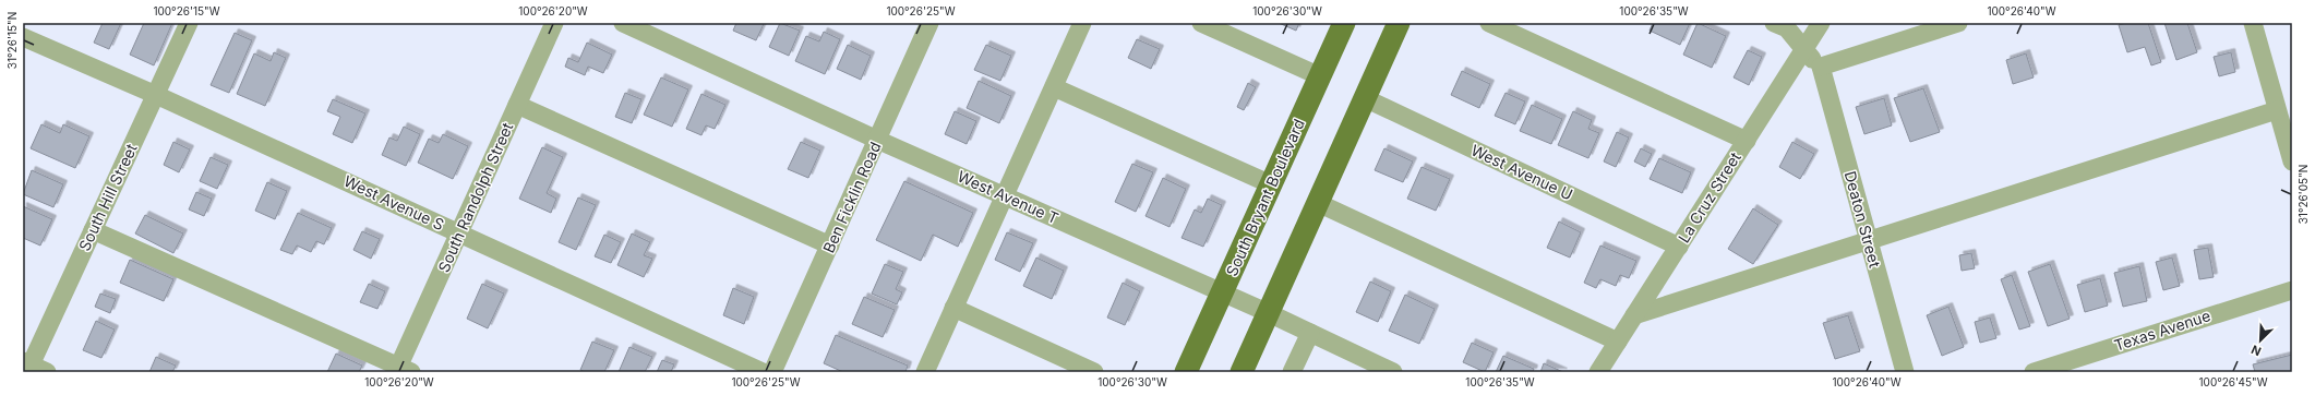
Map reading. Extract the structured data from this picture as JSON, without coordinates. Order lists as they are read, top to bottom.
{
  "streets": {
    "main road": ["South Bryant Boulevard"],
    "street": [
      "West Avenue U",
      "South Hill Street",
      "South Randolph Street",
      "Ben Ficklin Road",
      "West Avenue T",
      "La Cruz Street",
      "West Avenue S",
      "Deaton Street",
      "Texas Avenue"
    ]
  },
  "crossings": [
    ["West Avenue U", "La Cruz Street"],
    ["South Hill Street", "West Avenue S"],
    ["South Randolph Street", "West Avenue S"],
    ["Ben Ficklin Road", "West Avenue T"],
    ["West Avenue T", "South Bryant Boulevard"]
  ],
  "north": "bottom left",
  "coordinates": [
    "100°26'15\"W",
    "100°26'20\"W",
    "100°26'25\"W",
    "100°26'30\"W",
    "100°26'35\"W",
    "100°26'40\"W",
    "31°26'15\"N",
    "31°26'05\"N",
    "100°26'45\"W"
  ]
}
